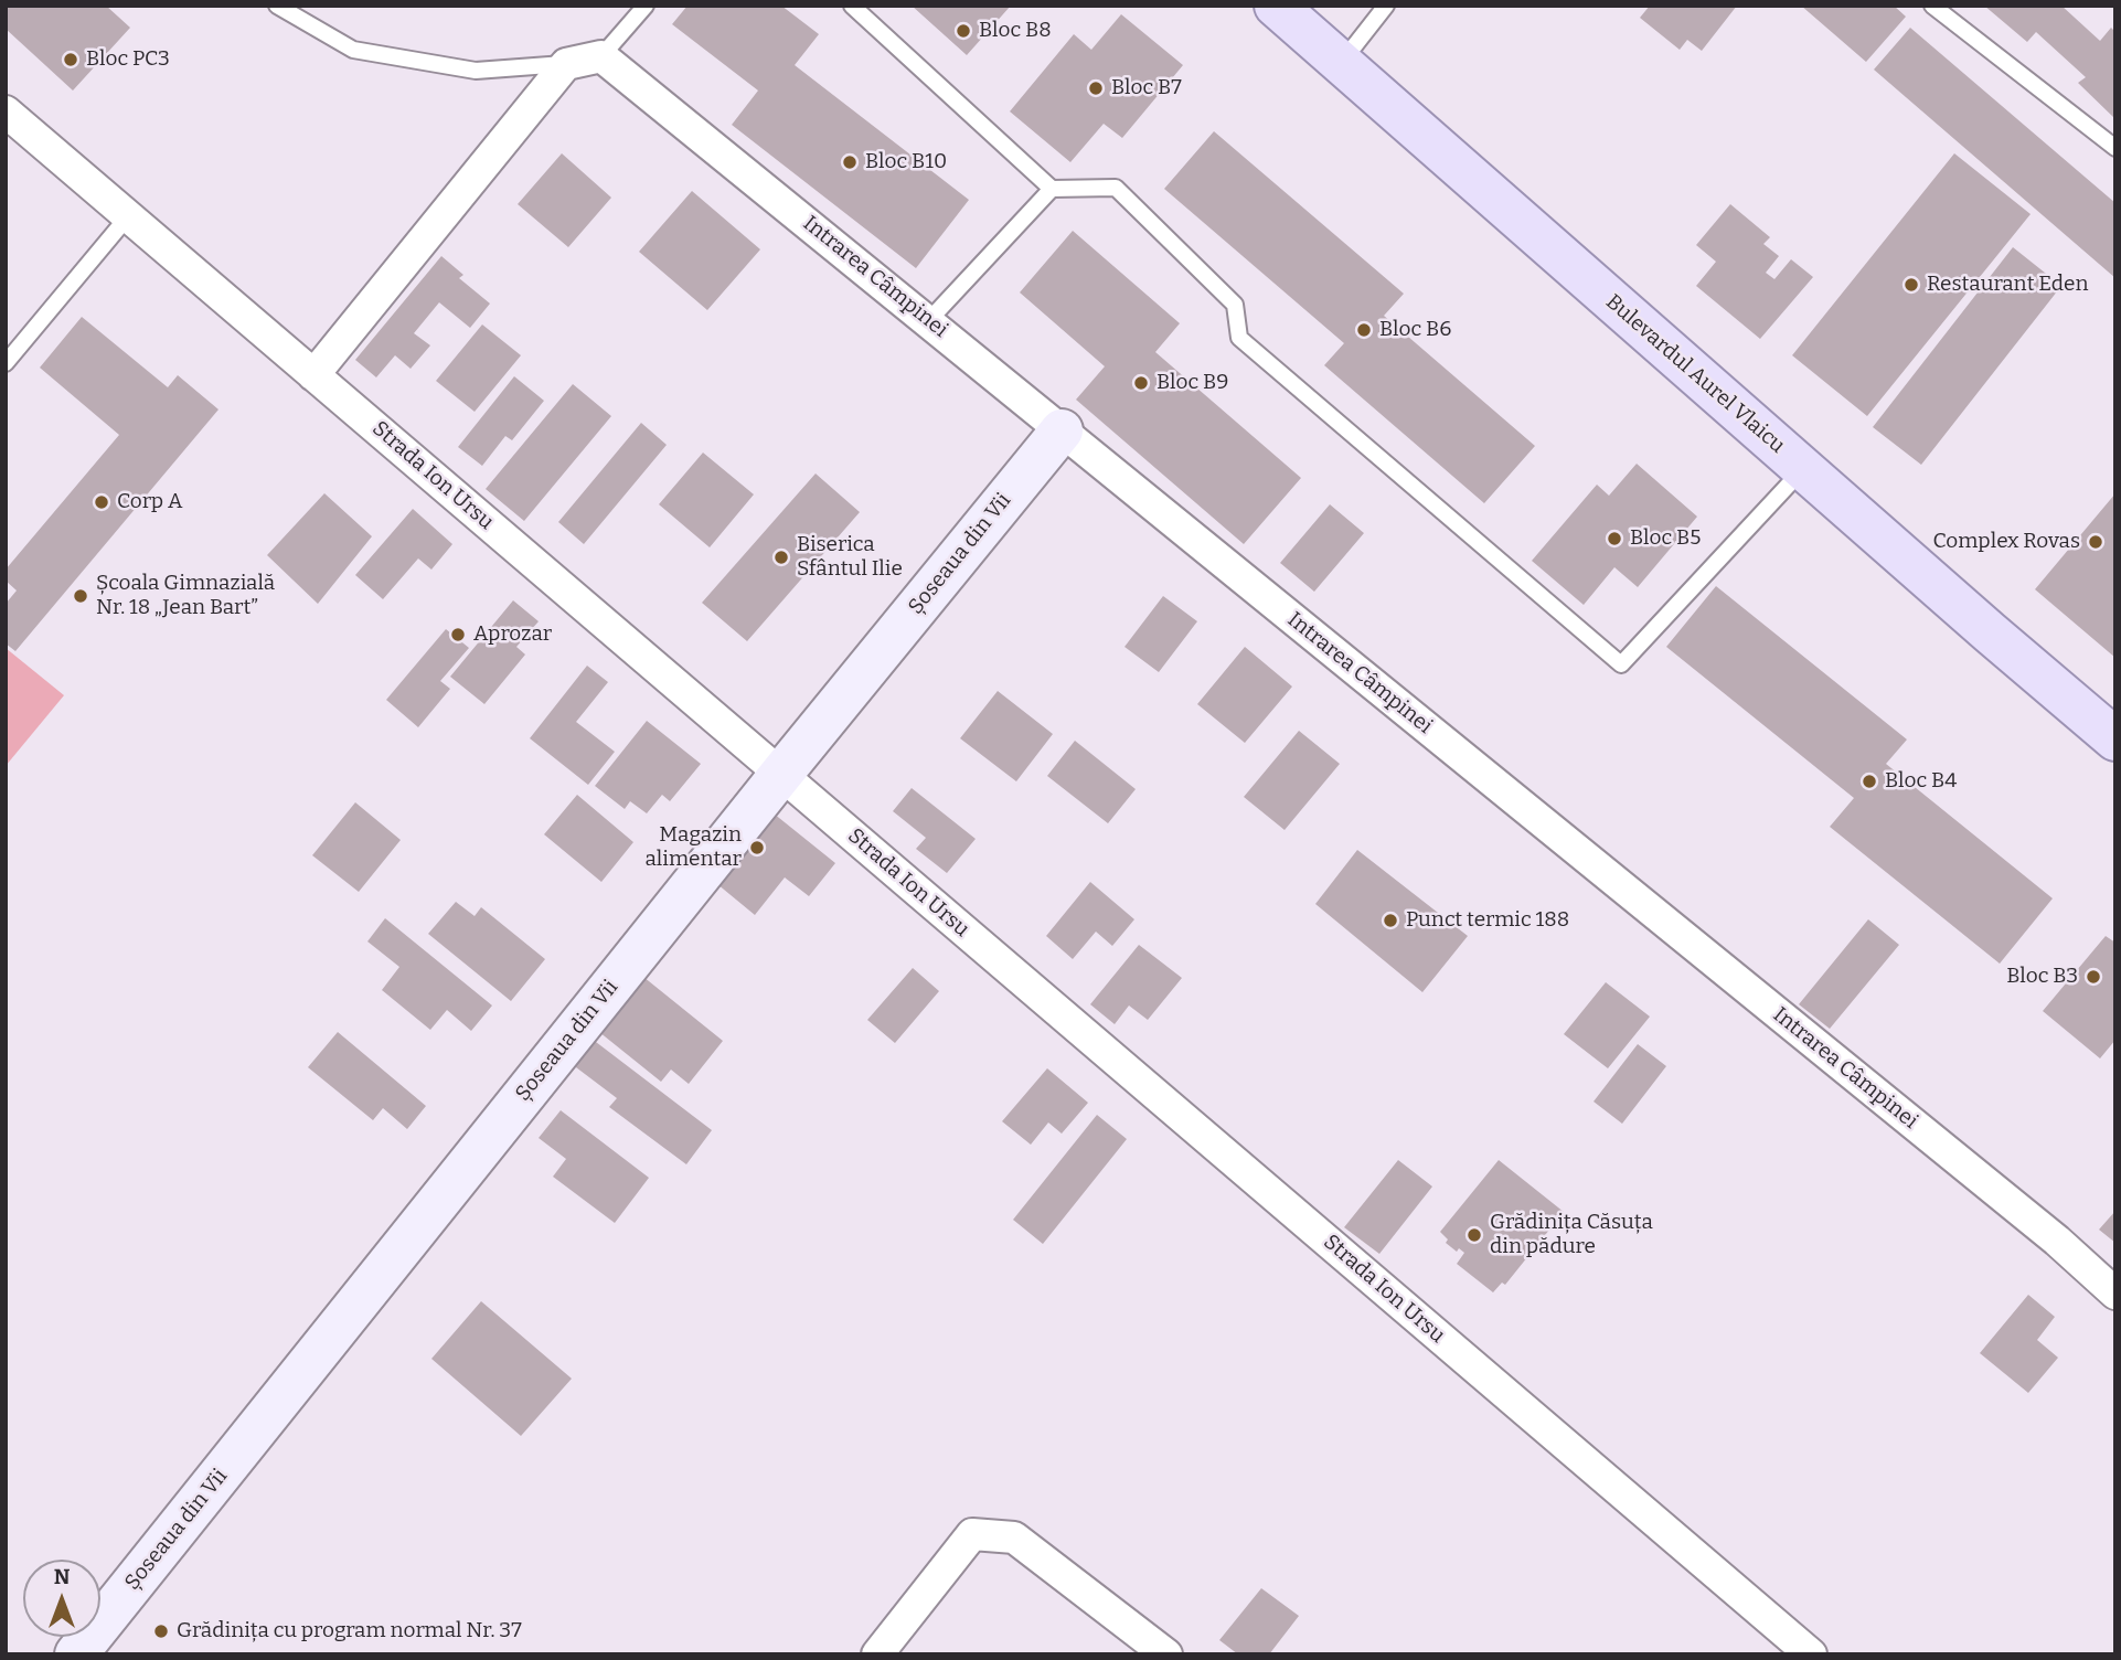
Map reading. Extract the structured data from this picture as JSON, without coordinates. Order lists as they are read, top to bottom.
{
  "streets": {
    "main road": ["Bulevardul Aurel Vlaicu"],
    "street": ["Intrarea Câmpinei", "Strada Ion Ursu", "Șoseaua din Vii"]
  },
  "crossings": [
    ["Intrarea Câmpinei", "Șoseaua din Vii"],
    ["Strada Ion Ursu", "Șoseaua din Vii"]
  ],
  "places": [
    "Bloc B8",
    "Bloc PC3",
    "Bloc B7",
    "Bloc B10",
    "Restaurant Eden",
    "Bloc B6",
    "Bloc B9",
    "Corp A",
    "Bloc B5",
    "Complex Rovas",
    "Biserica Sfântul Ilie",
    "Școala Gimnazială Nr. 18 „Jean Bart”",
    "Aprozar",
    "Bloc B4",
    "Magazin alimentar",
    "Punct termic 188",
    "Bloc B3",
    "Grădinița Căsuța din pădure",
    "Grădinița cu program normal Nr. 37"
  ],
  "north": "top"
}
